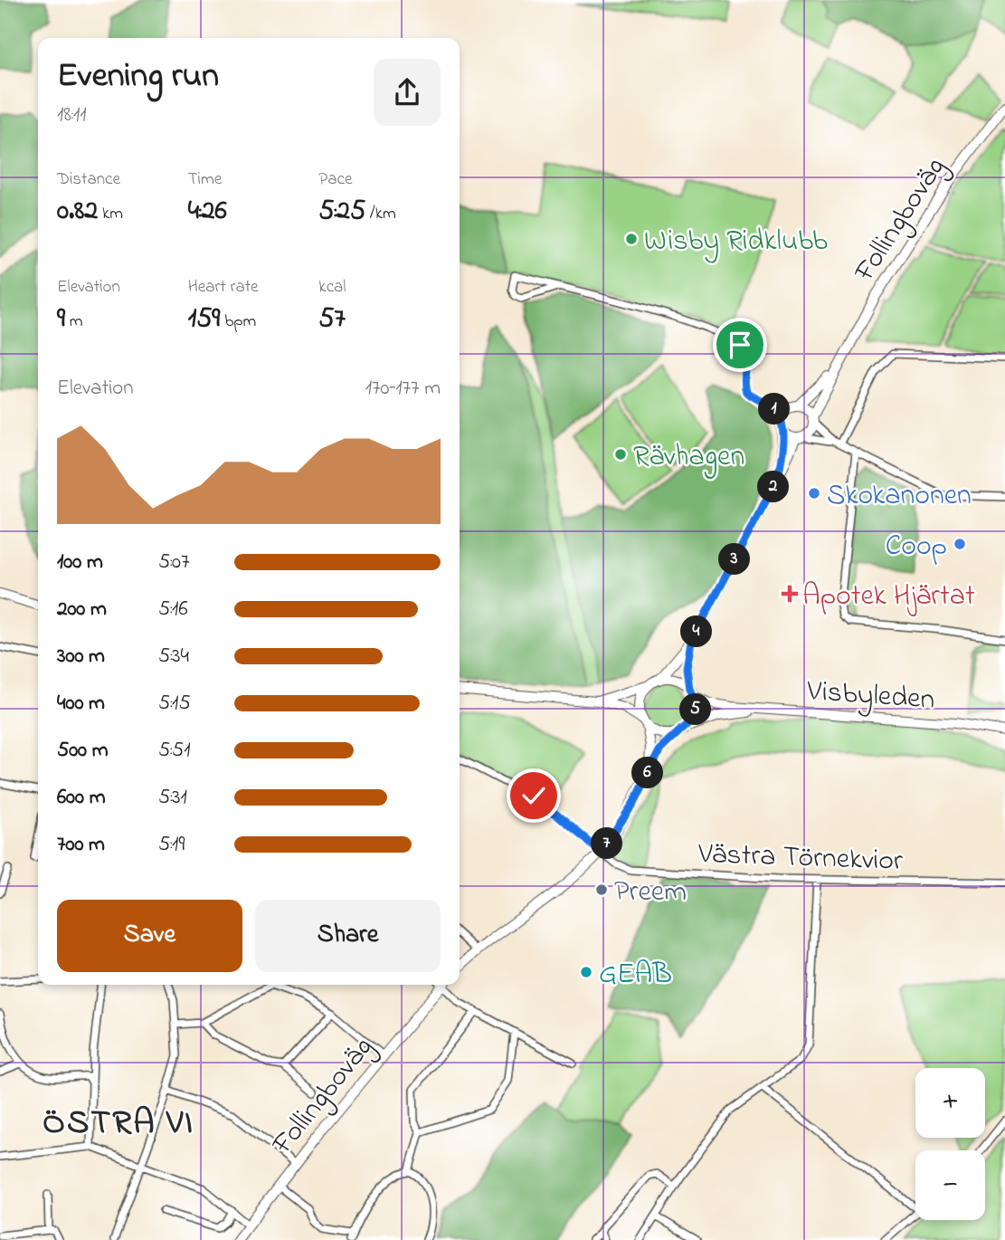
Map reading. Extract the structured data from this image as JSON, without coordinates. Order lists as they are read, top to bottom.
{
  "streets": {
    "main road": ["Follingboväg", "Visbyleden"],
    "street": ["Västra Törnekvior"]
  },
  "districts": ["ÖSTRA VI"],
  "places": {
    "other": [
      "Wisby Ridklubb",
      "Rävhagen",
      "Skokanonen",
      "Coop",
      "Preem",
      "GEAB"
    ],
    "health": ["Apotek Hjärtat"]
  },
  "page": {
    "heading": ["Evening run", "18:11"],
    "stats": [
      ["Distance", "0.82 km"],
      ["Time", "4:26"],
      ["Pace", "5:25 /km"],
      ["Elevation", "9 m"],
      ["Heart rate", "159 bpm"],
      ["kcal", "57"]
    ],
    "chart": ["Elevation", "170–177 m"],
    "pins": [
      "1",
      "2",
      "3",
      "4",
      "5",
      "6",
      "7"
    ],
    "list": [
      {
        "name": "100 m",
        "note": "5:07"
      },
      {
        "name": "200 m",
        "note": "5:16"
      },
      {
        "name": "300 m",
        "note": "5:34"
      },
      {
        "name": "400 m",
        "note": "5:15"
      },
      {
        "name": "500 m",
        "note": "5:51"
      },
      {
        "name": "600 m",
        "note": "5:31"
      },
      {
        "name": "700 m",
        "note": "5:19"
      }
    ],
    "buttons": ["Save", "Share"],
    "map_buttons": ["+", "−"]
  }
}
